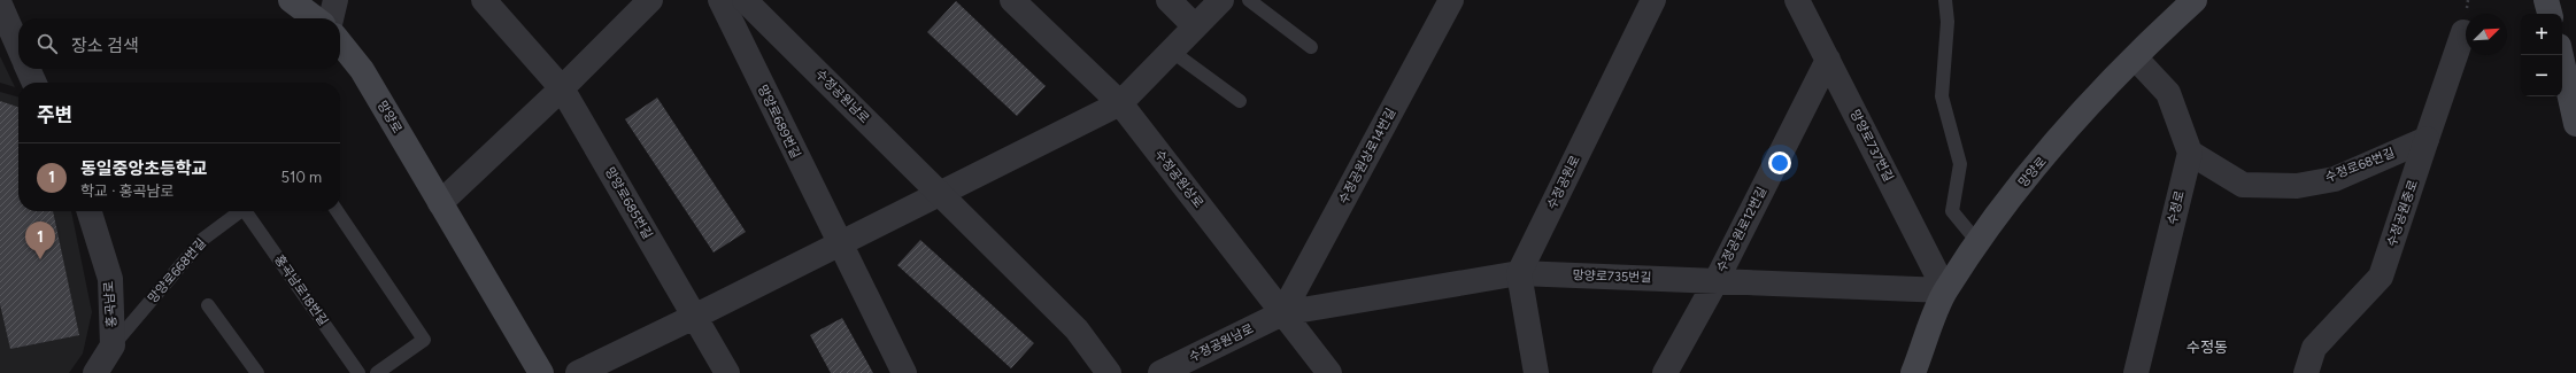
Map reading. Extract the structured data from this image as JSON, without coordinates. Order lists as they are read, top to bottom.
{
  "streets": {
    "main road": ["망양로"],
    "street": [
      "수정공원남로",
      "망양로689번길",
      "망양로737번길",
      "수정공원상로14번길",
      "수정로68번길",
      "수정공원상로",
      "수정공원로",
      "망양로685번길",
      "수정로",
      "수정공원중로",
      "수정공원로12번길",
      "망양로735번길",
      "홍곡남로"
    ],
    "lane": ["망양로668번길", "홍곡남로18번길"]
  },
  "crossings": [
    ["수정공원남로", "수정공원상로14번길"],
    ["수정공원남로", "수정공원상로"],
    ["수정공원남로", "망양로735번길"],
    ["망양로", "망양로737번길"],
    ["망양로", "망양로735번길"],
    ["망양로737번길", "수정공원로12번길"],
    ["망양로737번길", "망양로735번길"],
    ["수정공원상로14번길", "수정공원상로"],
    ["수정공원상로14번길", "망양로735번길"],
    ["수정로68번길", "수정로"],
    ["수정로68번길", "수정공원중로"],
    ["수정공원상로", "망양로735번길"],
    ["수정공원로", "망양로735번길"],
    ["수정공원로12번길", "망양로735번길"],
    ["망양로668번길", "홍곡남로"]
  ],
  "districts": ["수정동"],
  "north": "top right",
  "page": {
    "map_buttons": ["+", "−"],
    "search": "장소 검색",
    "heading": "주변",
    "list": [
      {
        "mark": "1",
        "name": "동일중앙초등학교",
        "note": "학교 · 홍곡남로",
        "value": "510 m"
      }
    ],
    "pins": "1"
  }
}
